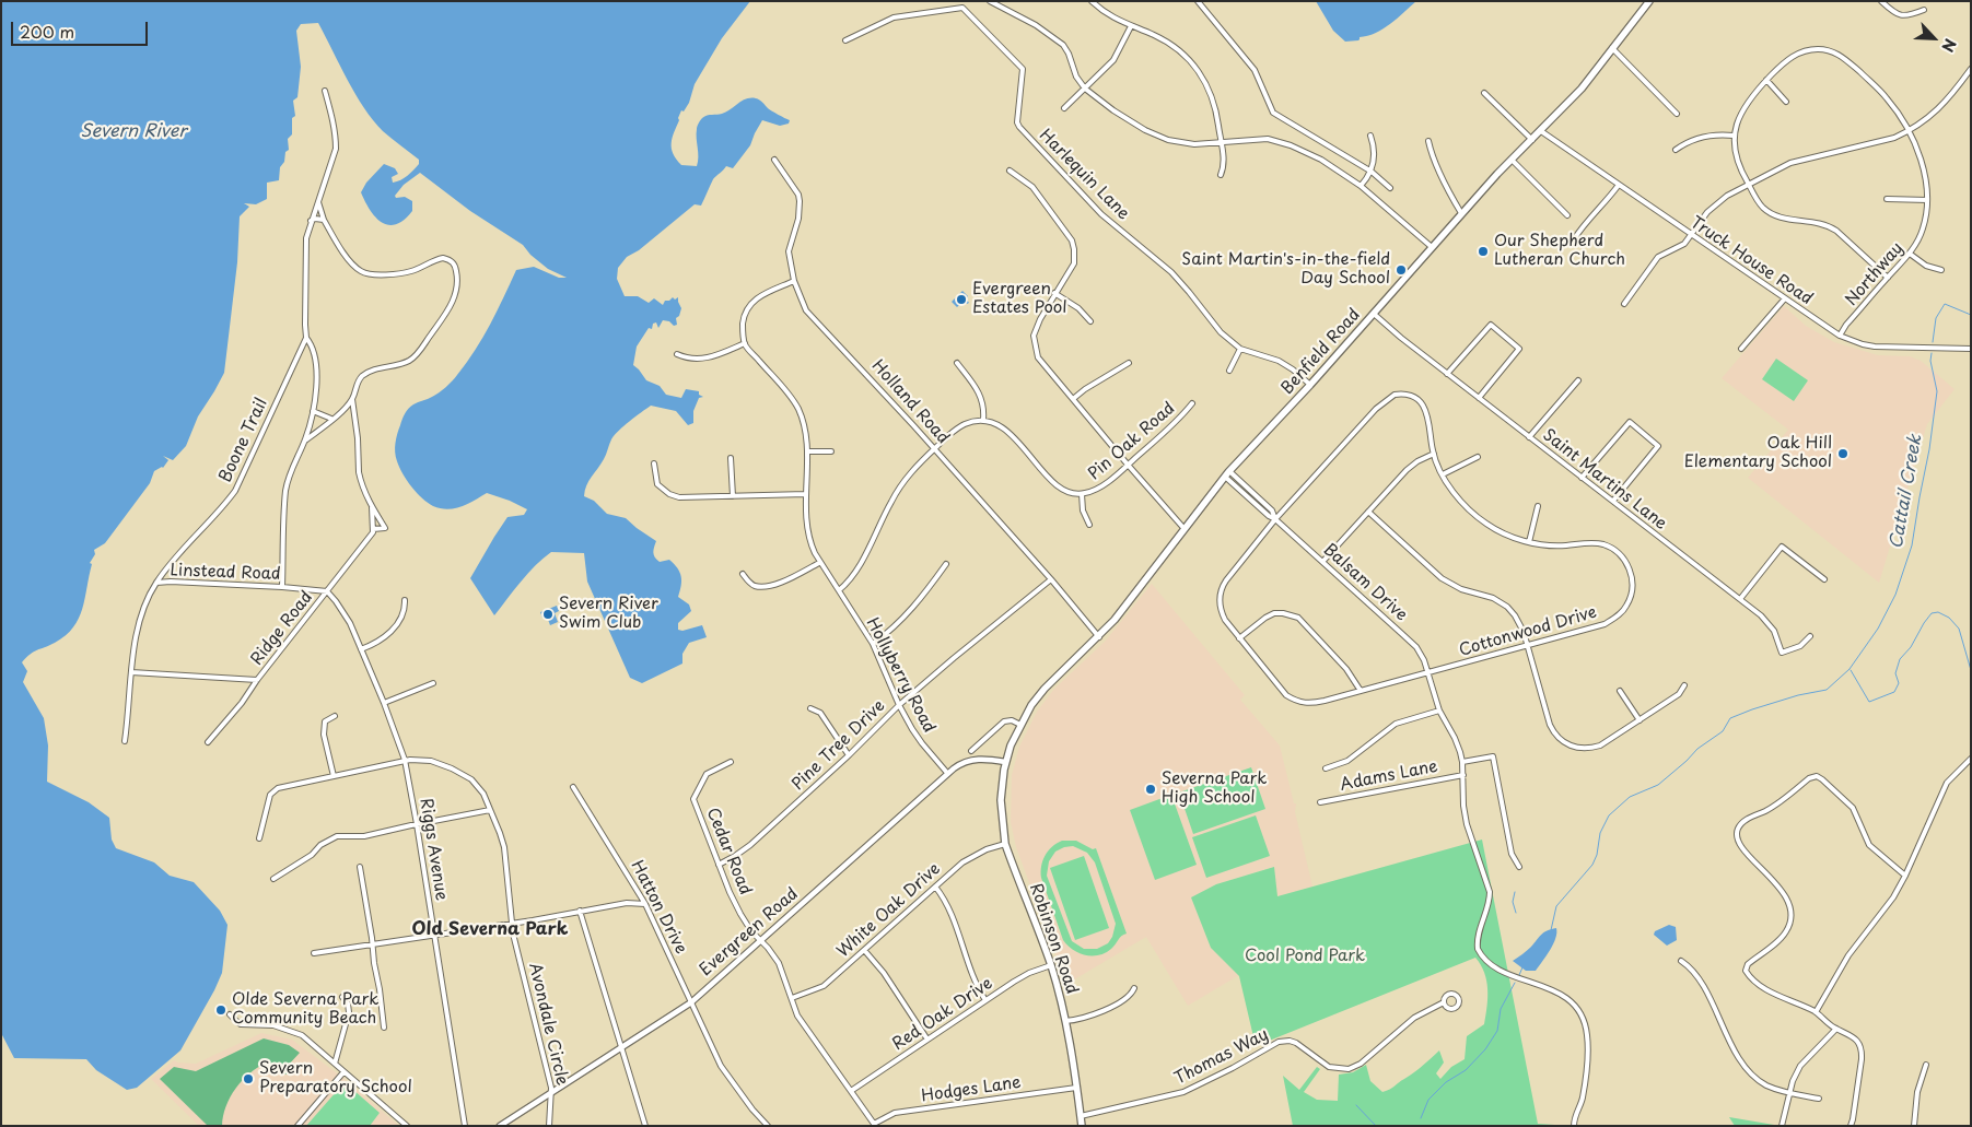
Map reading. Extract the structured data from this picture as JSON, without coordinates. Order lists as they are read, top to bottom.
{
  "streets": {
    "main road": ["Benfield Road", "Robinson Road"],
    "street": [
      "Harlequin Lane",
      "Truck House Road",
      "Northway",
      "Holland Road",
      "Boone Trail",
      "Pin Oak Road",
      "Saint Martins Lane",
      "Linstead Road",
      "Balsam Drive",
      "Ridge Road",
      "Cottonwood Drive",
      "Hollyberry Road",
      "Pine Tree Drive",
      "Adams Lane",
      "Riggs Avenue",
      "Cedar Road",
      "Hatton Drive",
      "White Oak Drive",
      "Evergreen Road",
      "Red Oak Drive",
      "Avondale Circle",
      "Thomas Way",
      "Hodges Lane"
    ]
  },
  "crossings": [
    ["Harlequin Lane", "Benfield Road"],
    ["Truck House Road", "Northway"],
    ["Truck House Road", "Benfield Road"],
    ["Benfield Road", "Holland Road"],
    ["Benfield Road", "Saint Martins Lane"],
    ["Benfield Road", "Balsam Drive"],
    ["Benfield Road", "Evergreen Road"],
    ["Benfield Road", "Robinson Road"],
    ["Holland Road", "Pine Tree Drive"],
    ["Boone Trail", "Linstead Road"],
    ["Linstead Road", "Ridge Road"],
    ["Linstead Road", "Riggs Avenue"],
    ["Balsam Drive", "Cottonwood Drive"],
    ["Balsam Drive", "Adams Lane"],
    ["Ridge Road", "Riggs Avenue"],
    ["Hollyberry Road", "Pine Tree Drive"],
    ["Hollyberry Road", "Evergreen Road"],
    ["Pine Tree Drive", "Cedar Road"],
    ["Riggs Avenue", "Avondale Circle"],
    ["Cedar Road", "White Oak Drive"],
    ["Cedar Road", "Evergreen Road"],
    ["Cedar Road", "Red Oak Drive"],
    ["Cedar Road", "Hodges Lane"],
    ["Hatton Drive", "Evergreen Road"],
    ["White Oak Drive", "Robinson Road"],
    ["Evergreen Road", "Robinson Road"],
    ["Evergreen Road", "Avondale Circle"],
    ["Robinson Road", "Red Oak Drive"],
    ["Robinson Road", "Thomas Way"],
    ["Robinson Road", "Hodges Lane"]
  ],
  "districts": ["Old Severna Park"],
  "water": ["Severn River", "Cattail Creek"],
  "parks": ["Cool Pond Park"],
  "places": [
    "Our Shepherd Lutheran Church",
    "Saint Martin's-in-the-field Day School",
    "Evergreen Estates Pool",
    "Oak Hill Elementary School",
    "Severn River Swim Club",
    "Severna Park High School",
    "Olde Severna Park Community Beach",
    "Severn Preparatory School"
  ],
  "scale_bar": "200 m",
  "north": "bottom right"
}
